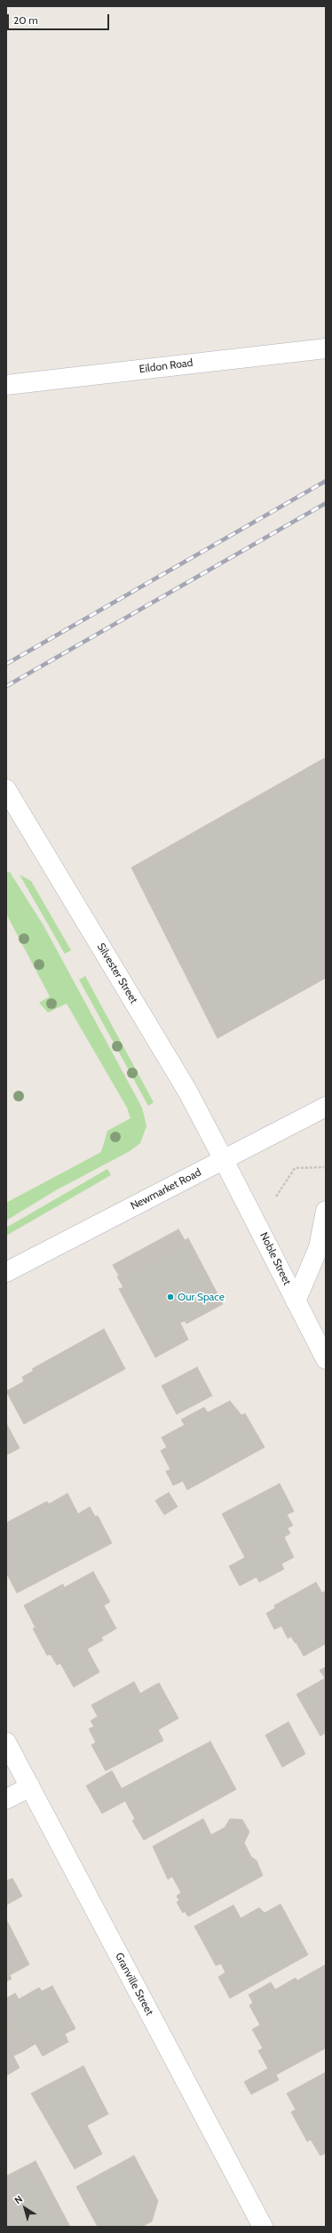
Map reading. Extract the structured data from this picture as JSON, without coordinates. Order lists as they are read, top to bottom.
{
  "streets": {
    "street": [
      "Eildon Road",
      "Silvester Street",
      "Newmarket Road",
      "Noble Street",
      "Granville Street"
    ]
  },
  "crossings": [
    ["Silvester Street", "Newmarket Road"],
    ["Silvester Street", "Noble Street"],
    ["Newmarket Road", "Noble Street"]
  ],
  "places": ["Our Space"],
  "scale_bar": "20 m",
  "north": "top left"
}
